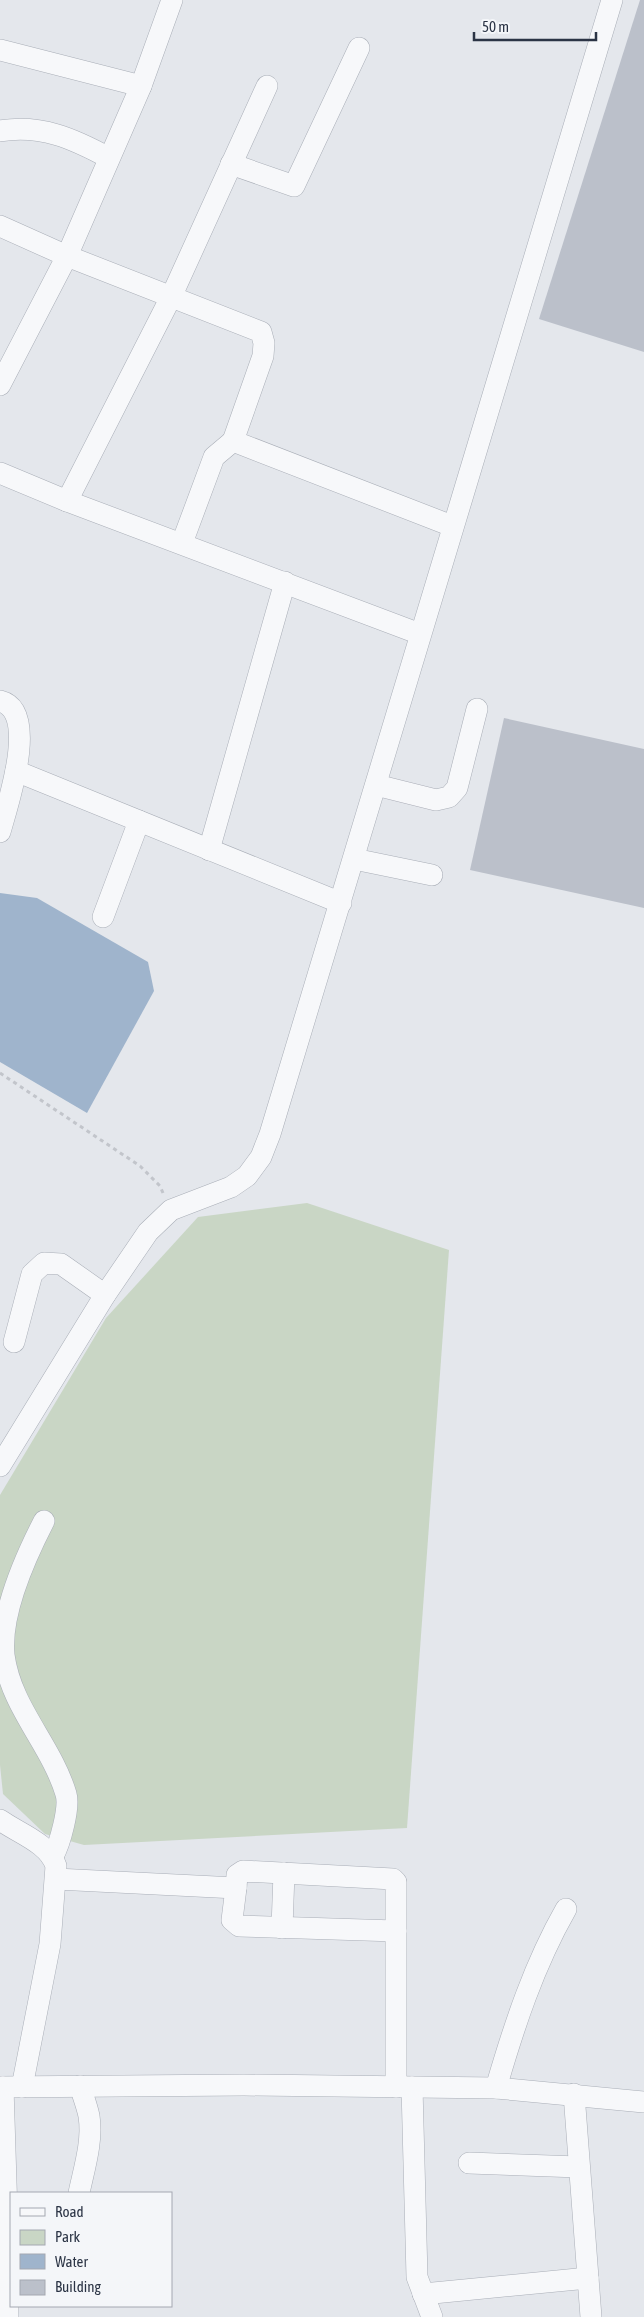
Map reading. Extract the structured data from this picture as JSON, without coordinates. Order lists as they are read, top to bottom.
{
  "legend": [
    "Road",
    "Park",
    "Water",
    "Building"
  ],
  "scale_bar": "50 m"
}
